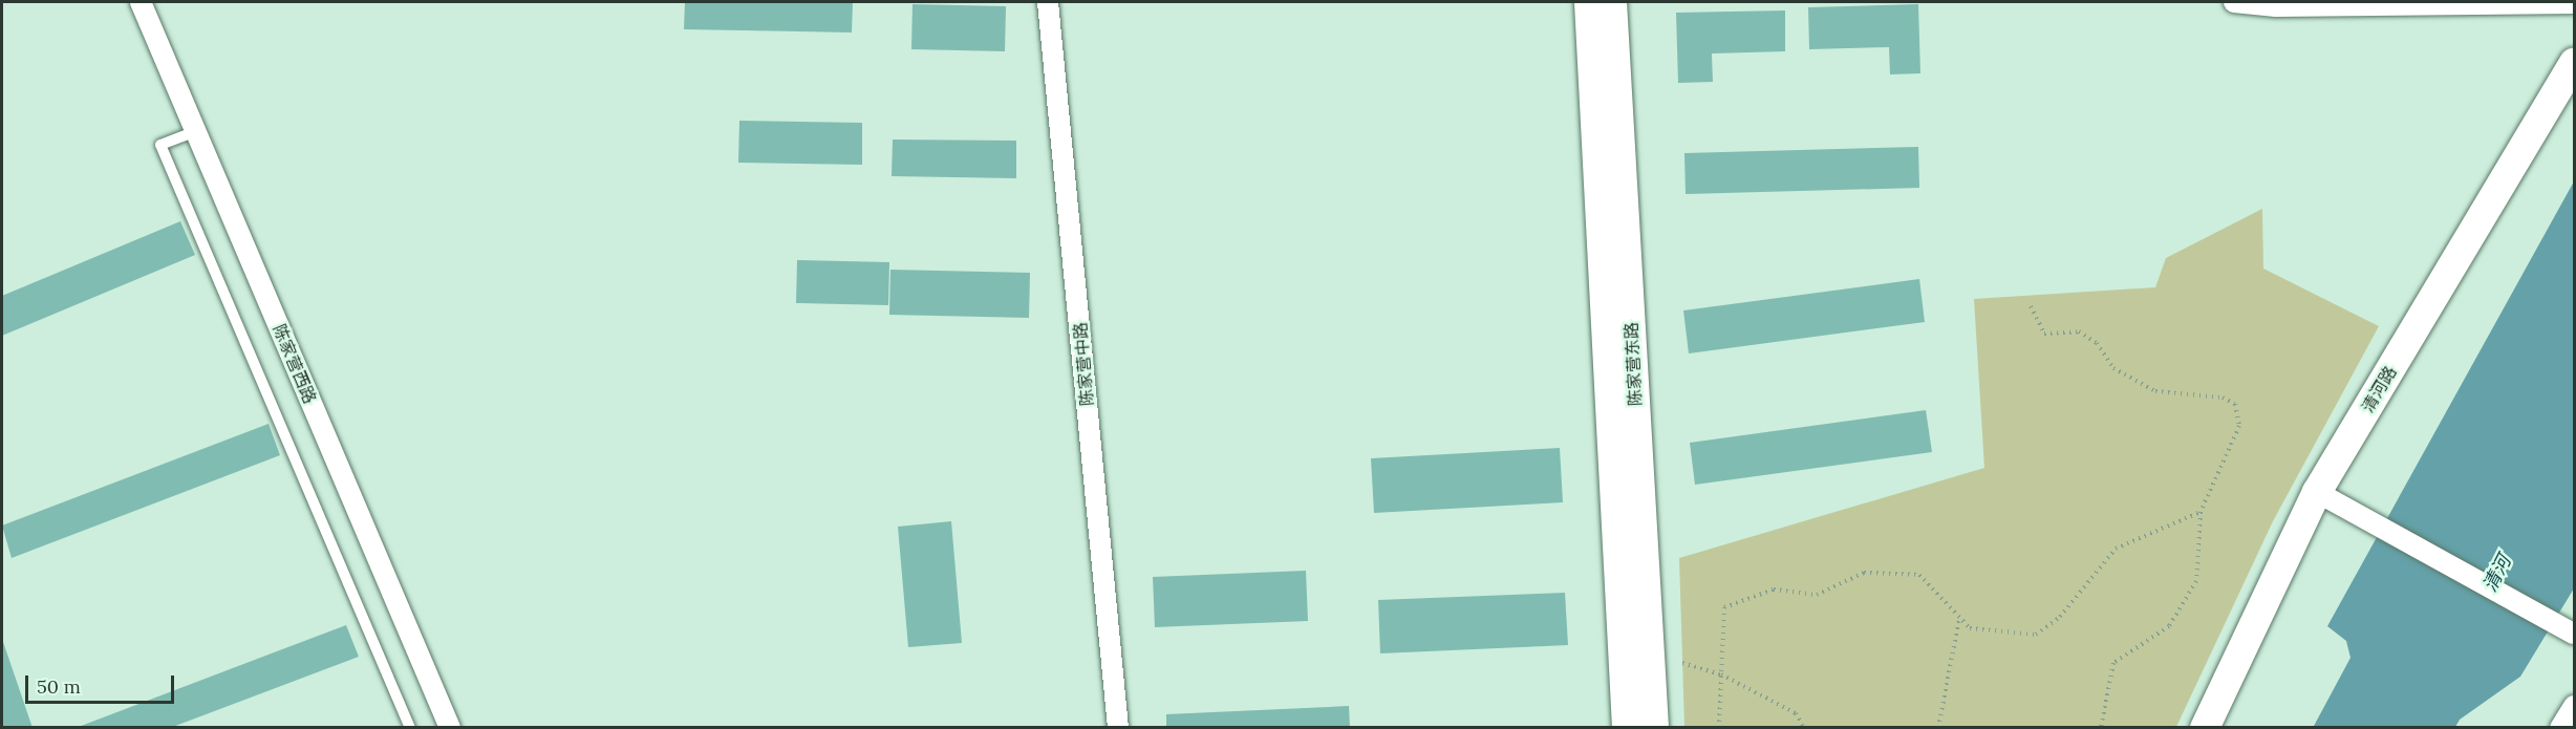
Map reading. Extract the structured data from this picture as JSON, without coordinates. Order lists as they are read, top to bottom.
{
  "streets": {
    "street": [
      "陈家营西路",
      "陈家营中路",
      "陈家营东路",
      "清河路"
    ]
  },
  "water": ["清河"],
  "scale_bar": "50 m"
}
